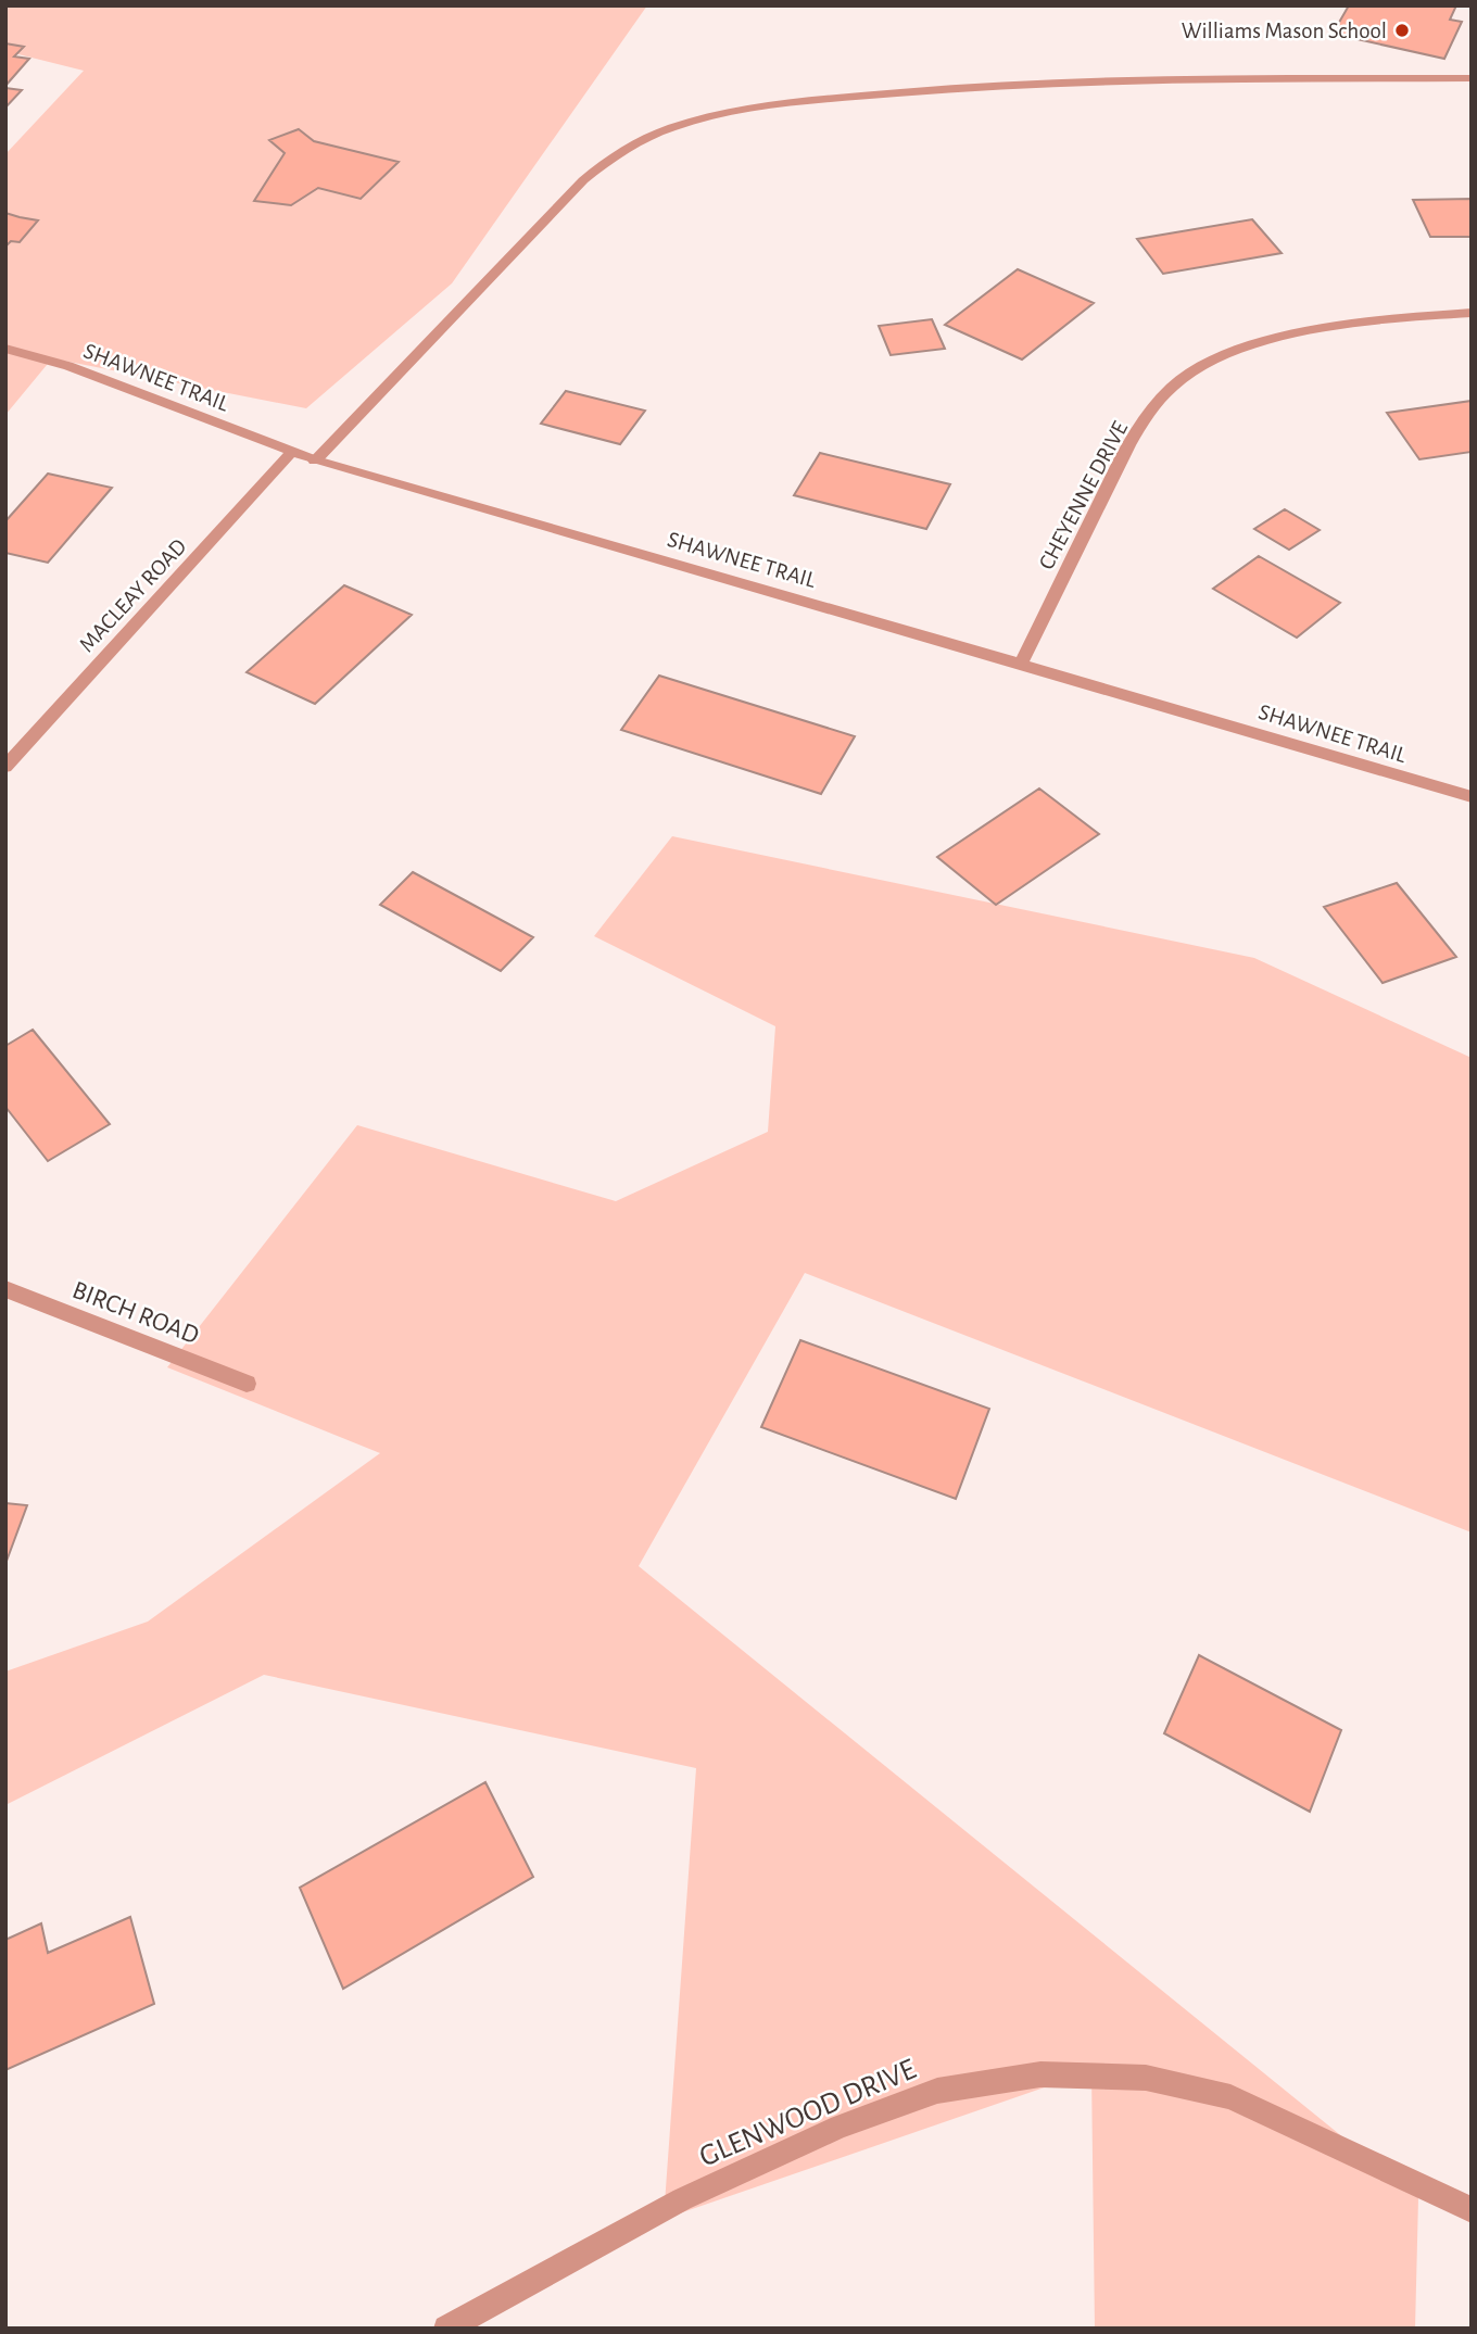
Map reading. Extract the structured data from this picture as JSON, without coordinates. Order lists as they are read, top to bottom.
{
  "streets": {
    "street": [
      "SHAWNEE TRAIL",
      "CHEYENNE DRIVE",
      "MACLEAY ROAD",
      "BIRCH ROAD",
      "GLENWOOD DRIVE"
    ]
  },
  "crossings": [
    ["SHAWNEE TRAIL", "CHEYENNE DRIVE"],
    ["SHAWNEE TRAIL", "MACLEAY ROAD"]
  ],
  "places": ["Williams Mason School"]
}
